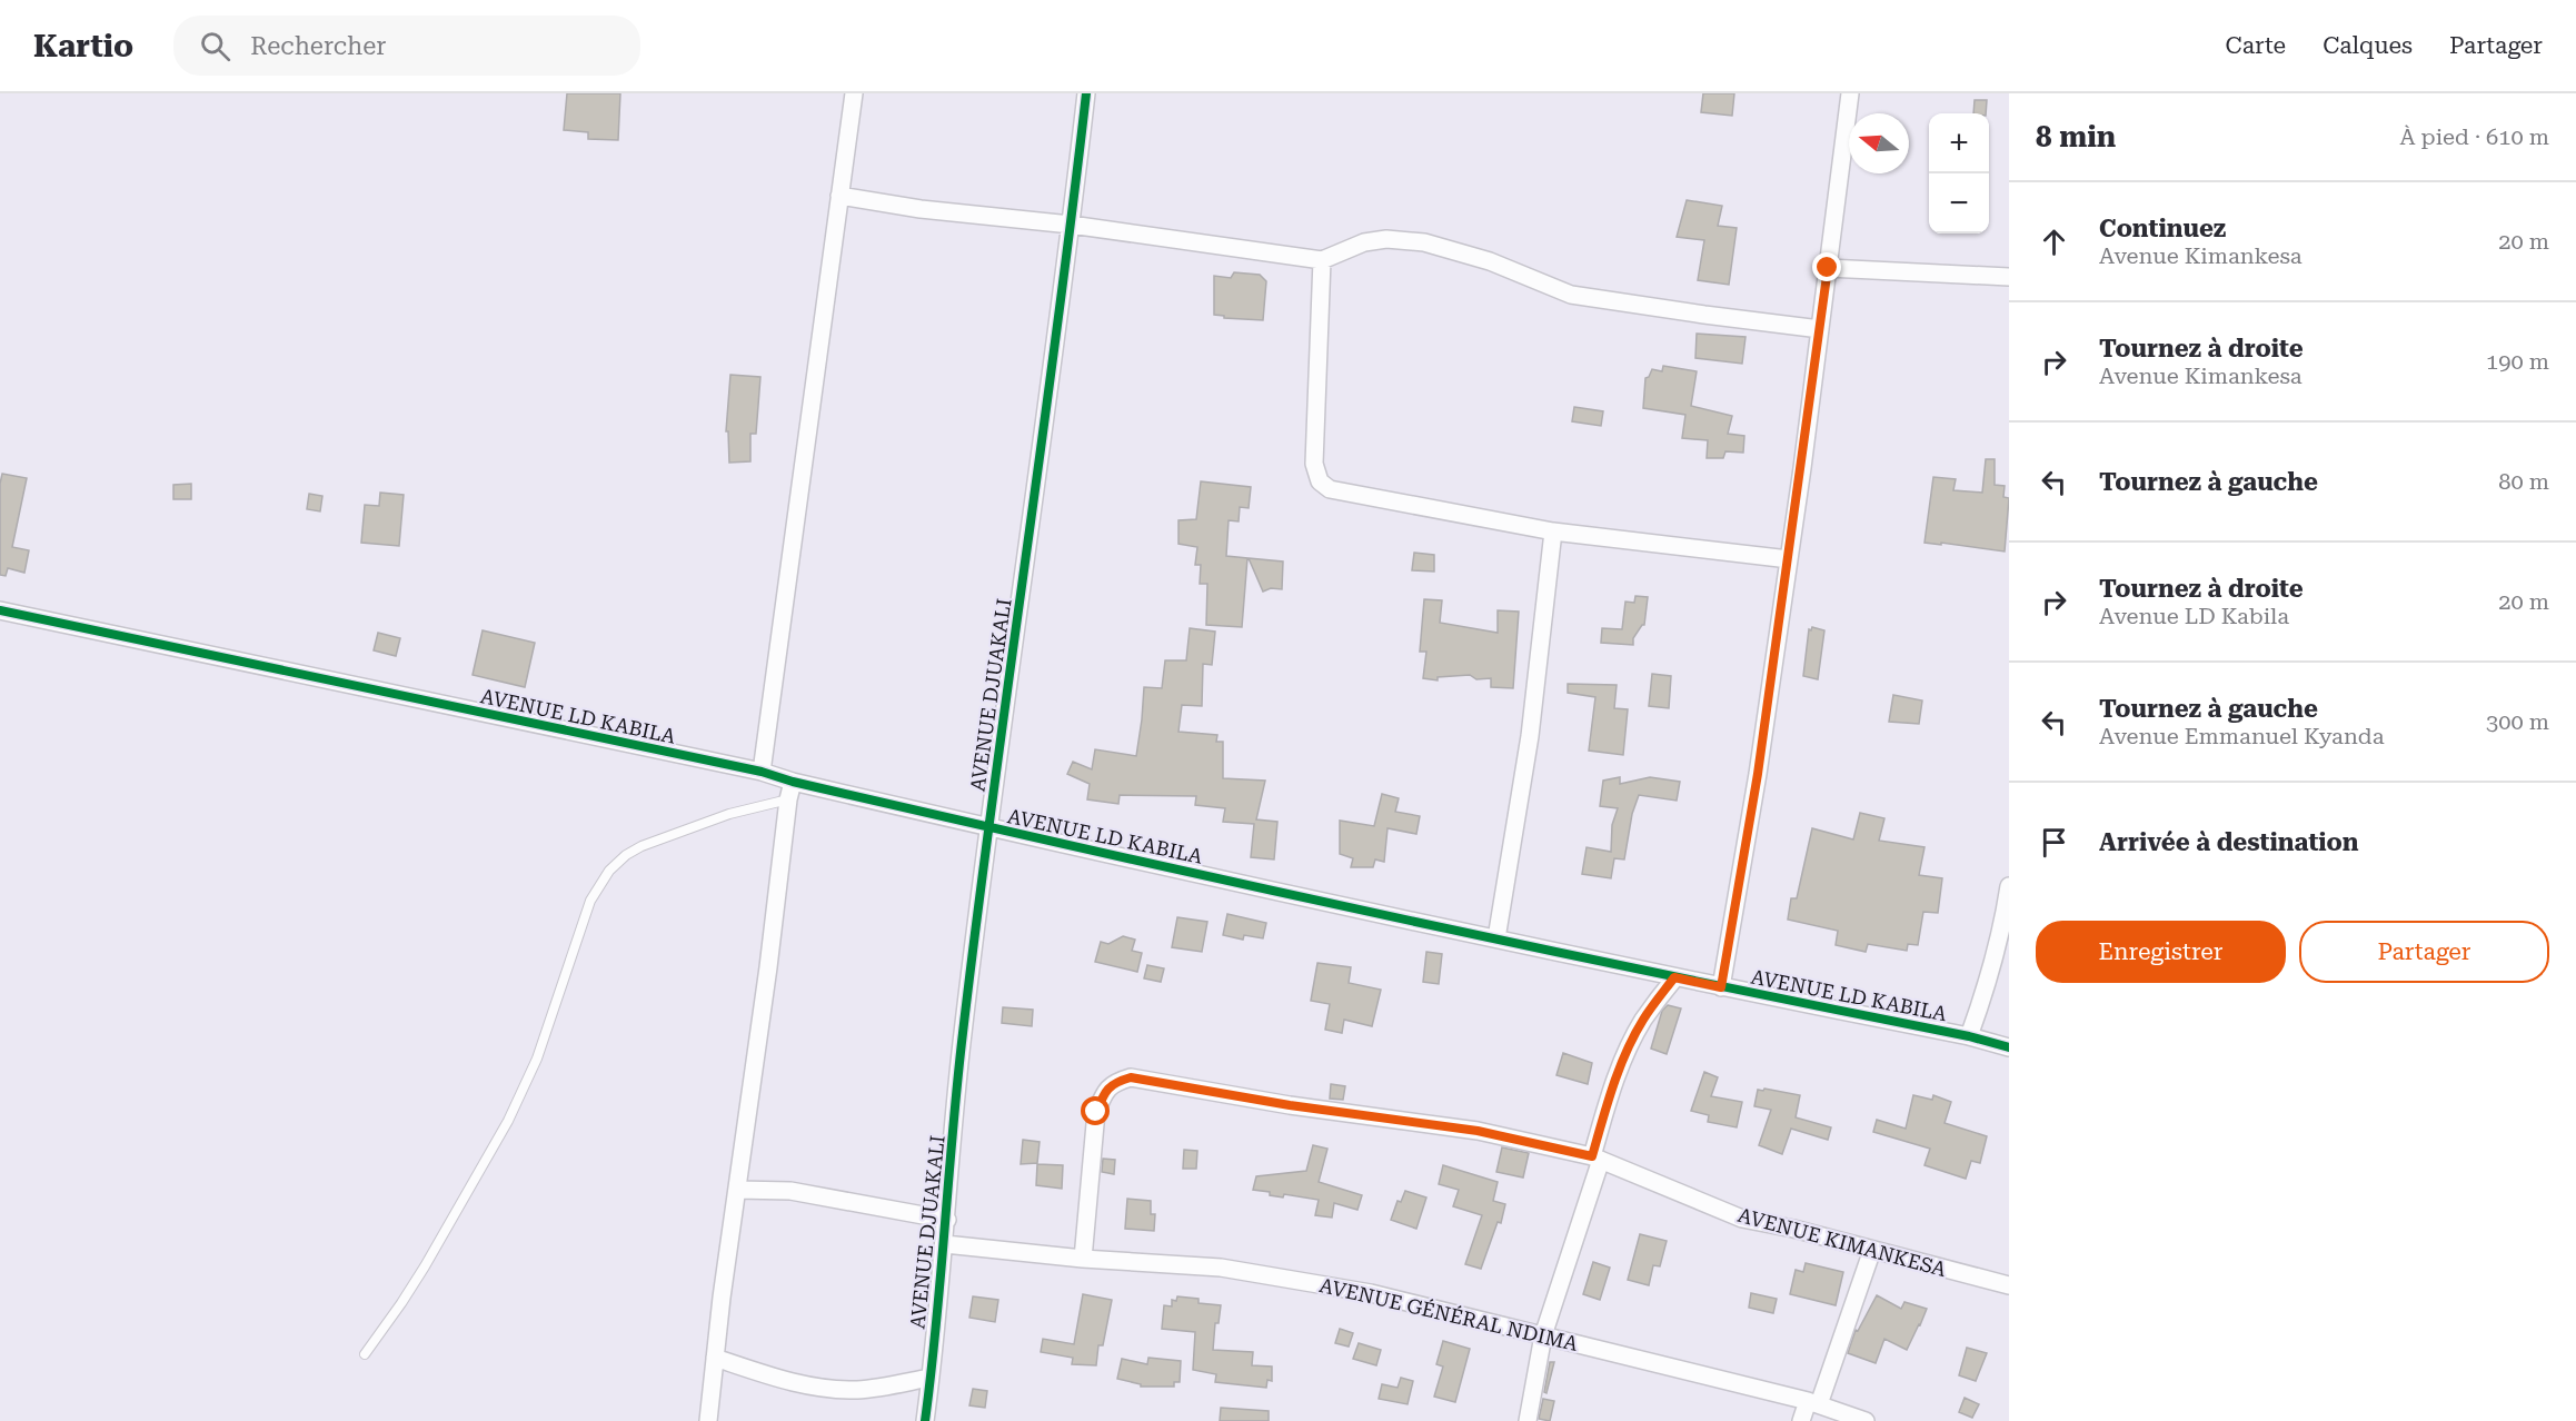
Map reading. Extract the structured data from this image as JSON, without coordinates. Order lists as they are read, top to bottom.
{
  "streets": {
    "street": [
      "AVENUE DJUAKALI",
      "AVENUE LD KABILA",
      "AVENUE KIMANKESA",
      "AVENUE GÉNÉRAL NDIMA"
    ]
  },
  "crossings": [
    ["AVENUE DJUAKALI", "AVENUE LD KABILA"],
    ["AVENUE DJUAKALI", "AVENUE GÉNÉRAL NDIMA"],
    ["AVENUE KIMANKESA", "AVENUE GÉNÉRAL NDIMA"]
  ],
  "north": "left",
  "page": {
    "header": "Kartio",
    "search": "Rechercher",
    "nav": ["Carte", "Calques", "Partager"],
    "heading": ["8 min", "À pied · 610 m"],
    "map_buttons": ["+", "−"],
    "list": [
      ["Continuez", "Avenue Kimankesa", "20 m"],
      ["Tournez à droite", "Avenue Kimankesa", "190 m"],
      ["Tournez à gauche", "80 m"],
      ["Tournez à droite", "Avenue LD Kabila", "20 m"],
      ["Tournez à gauche", "Avenue Emmanuel Kyanda", "300 m"],
      "Arrivée à destination"
    ],
    "buttons": ["Enregistrer", "Partager"]
  }
}
